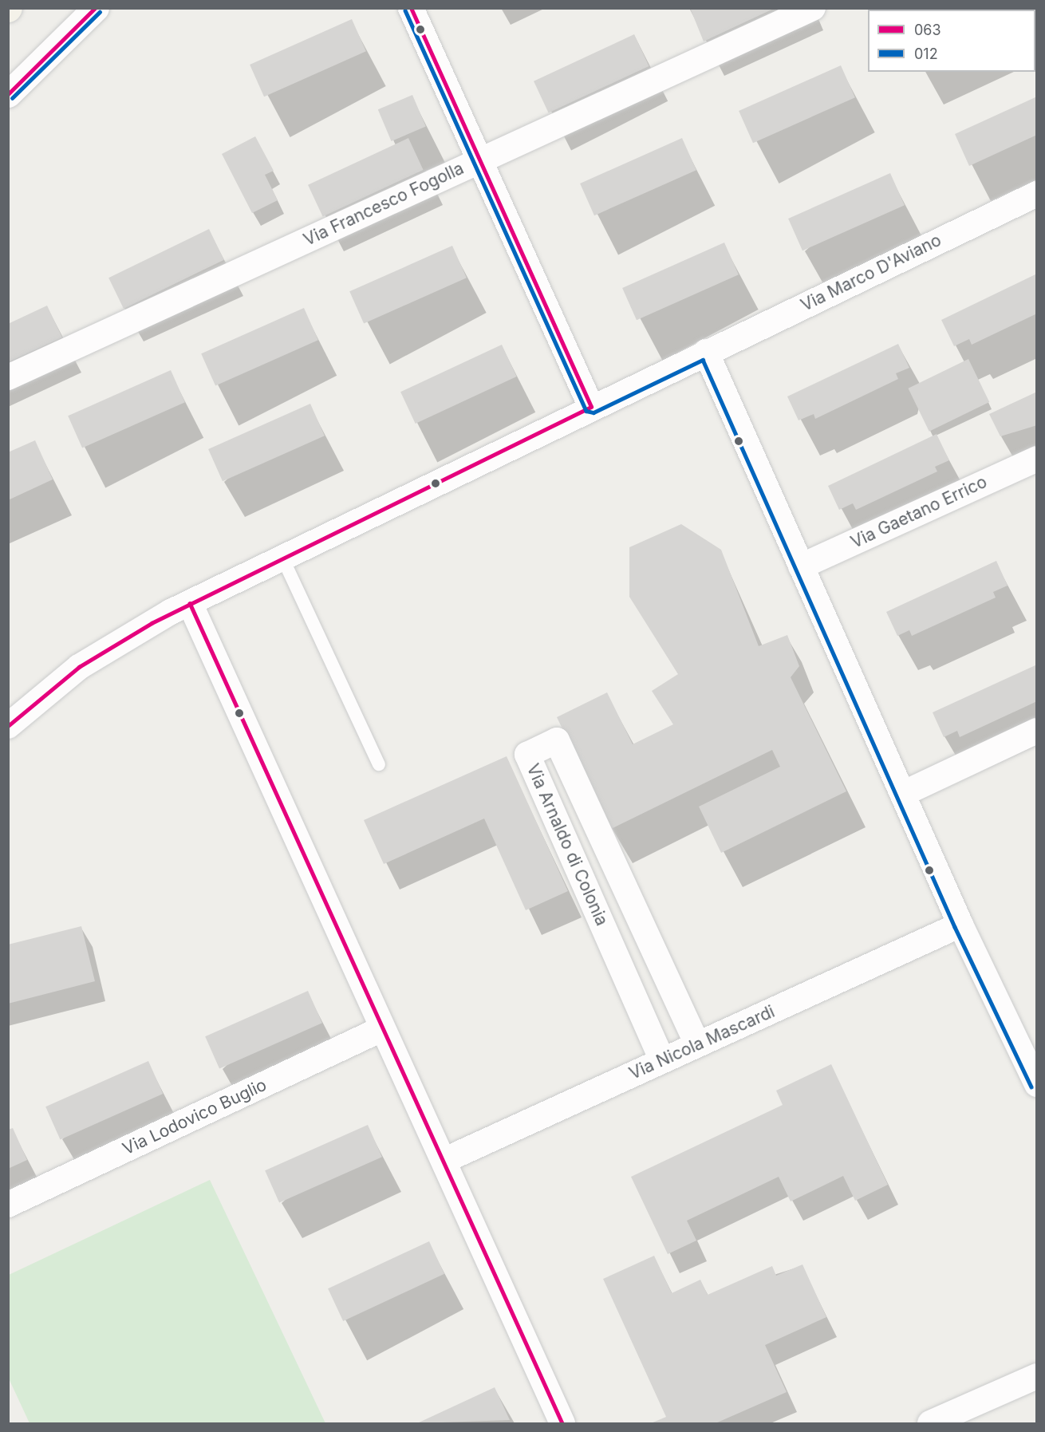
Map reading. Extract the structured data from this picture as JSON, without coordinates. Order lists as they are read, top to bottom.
{
  "streets": {
    "street": [
      "Via Francesco Fogolla",
      "Via Marco D'Aviano",
      "Via Gaetano Errico",
      "Via Arnaldo di Colonia",
      "Via Nicola Mascardi",
      "Via Lodovico Buglio"
    ]
  },
  "crossings": [
    ["Via Arnaldo di Colonia", "Via Nicola Mascardi"]
  ],
  "lines": ["transit line 063", "transit line 012"],
  "legend": ["063", "012"]
}
